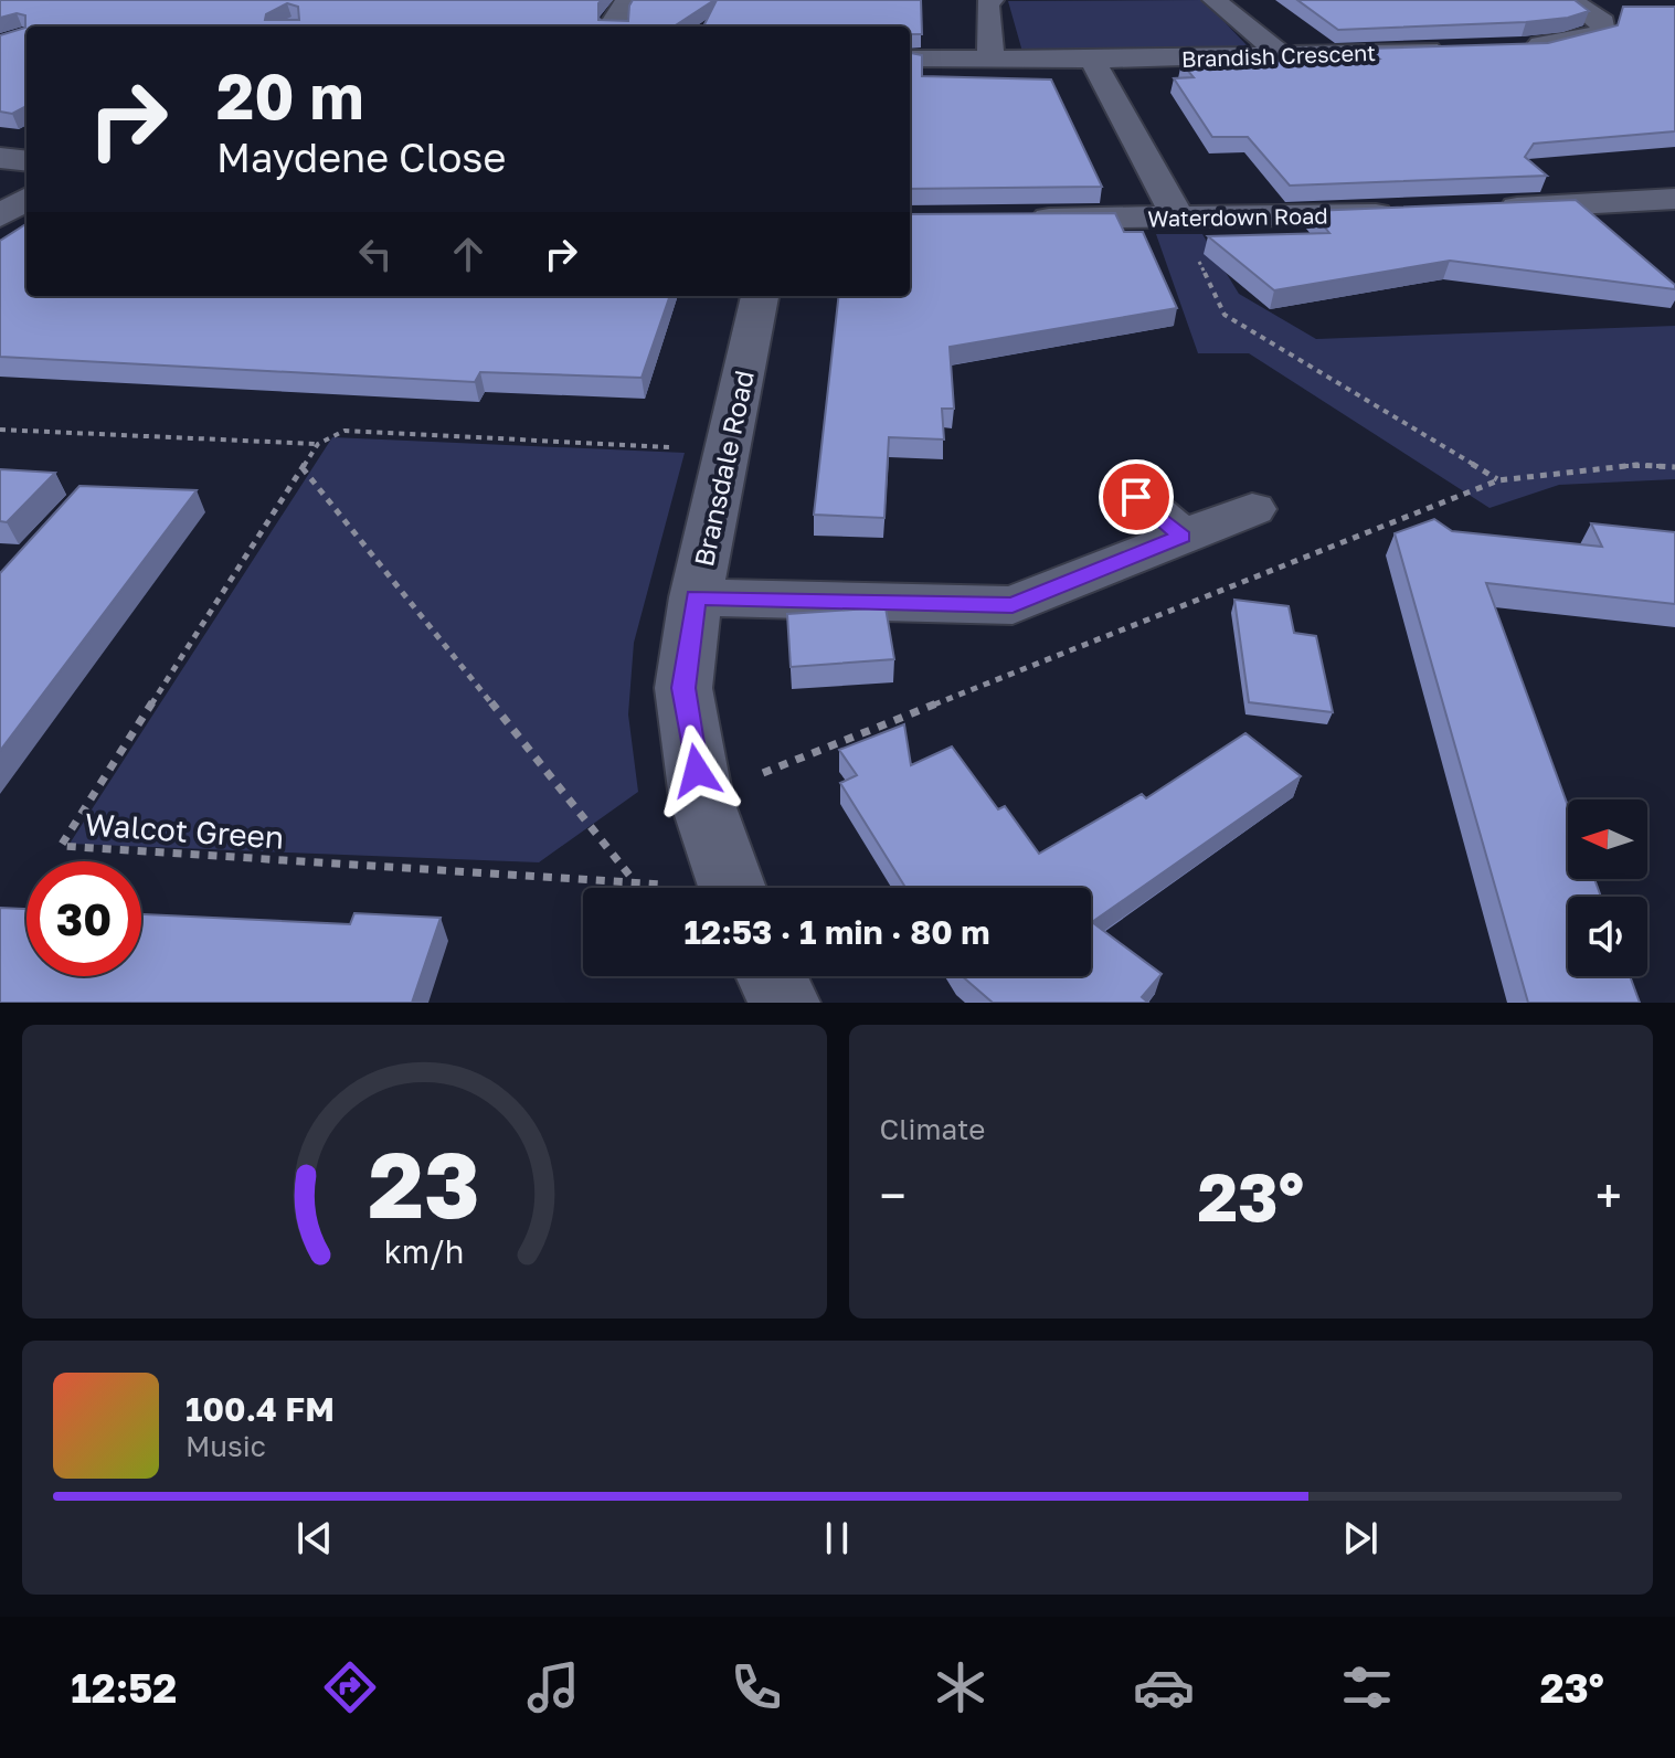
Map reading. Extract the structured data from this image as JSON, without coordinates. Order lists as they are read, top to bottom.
{
  "streets": {
    "street": ["Brandish Crescent", "Waterdown Road", "Bransdale Road"],
    "path": ["Walcot Green"]
  },
  "north": "left",
  "page": {
    "turn": ["20 m", "Maydene Close"],
    "limit": "30",
    "trip": "12:53 · 1 min · 80 m",
    "tile": "Climate",
    "heat": ["−", "23°", "+"],
    "song": ["100.4 FM", "Music"],
    "tabs": ["12:52", "23°"],
    "gauge": ["23", "km/h"]
  }
}
